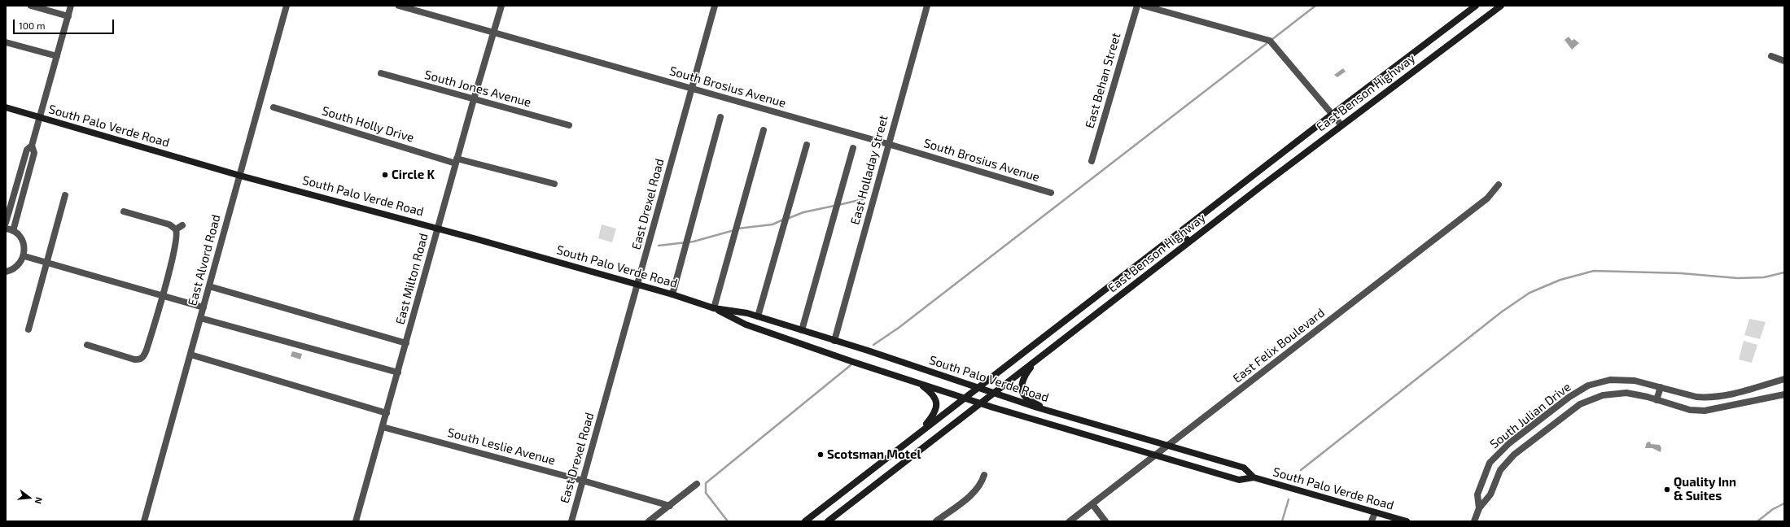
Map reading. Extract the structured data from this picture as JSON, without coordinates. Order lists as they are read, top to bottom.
{
  "streets": {
    "main road": ["East Benson Highway", "South Palo Verde Road"],
    "street": [
      "East Behan Street",
      "South Brosius Avenue",
      "South Jones Avenue",
      "South Holly Drive",
      "East Holladay Street",
      "East Drexel Road",
      "East Alvord Road",
      "East Milton Road",
      "East Felix Boulevard",
      "South Julian Drive",
      "South Leslie Avenue"
    ]
  },
  "crossings": [
    ["South Brosius Avenue", "East Holladay Street"],
    ["South Brosius Avenue", "East Drexel Road"],
    ["South Brosius Avenue", "East Milton Road"],
    ["South Jones Avenue", "East Milton Road"],
    ["East Benson Highway", "South Palo Verde Road"],
    ["South Holly Drive", "East Milton Road"],
    ["South Palo Verde Road", "East Holladay Street"],
    ["South Palo Verde Road", "East Drexel Road"],
    ["South Palo Verde Road", "East Alvord Road"],
    ["South Palo Verde Road", "East Milton Road"],
    ["South Palo Verde Road", "East Felix Boulevard"],
    ["East Drexel Road", "South Leslie Avenue"],
    ["East Milton Road", "South Leslie Avenue"]
  ],
  "places": ["Circle K", "Scotsman Motel", "Quality Inn & Suites"],
  "scale_bar": "100 m",
  "north": "right"
}
